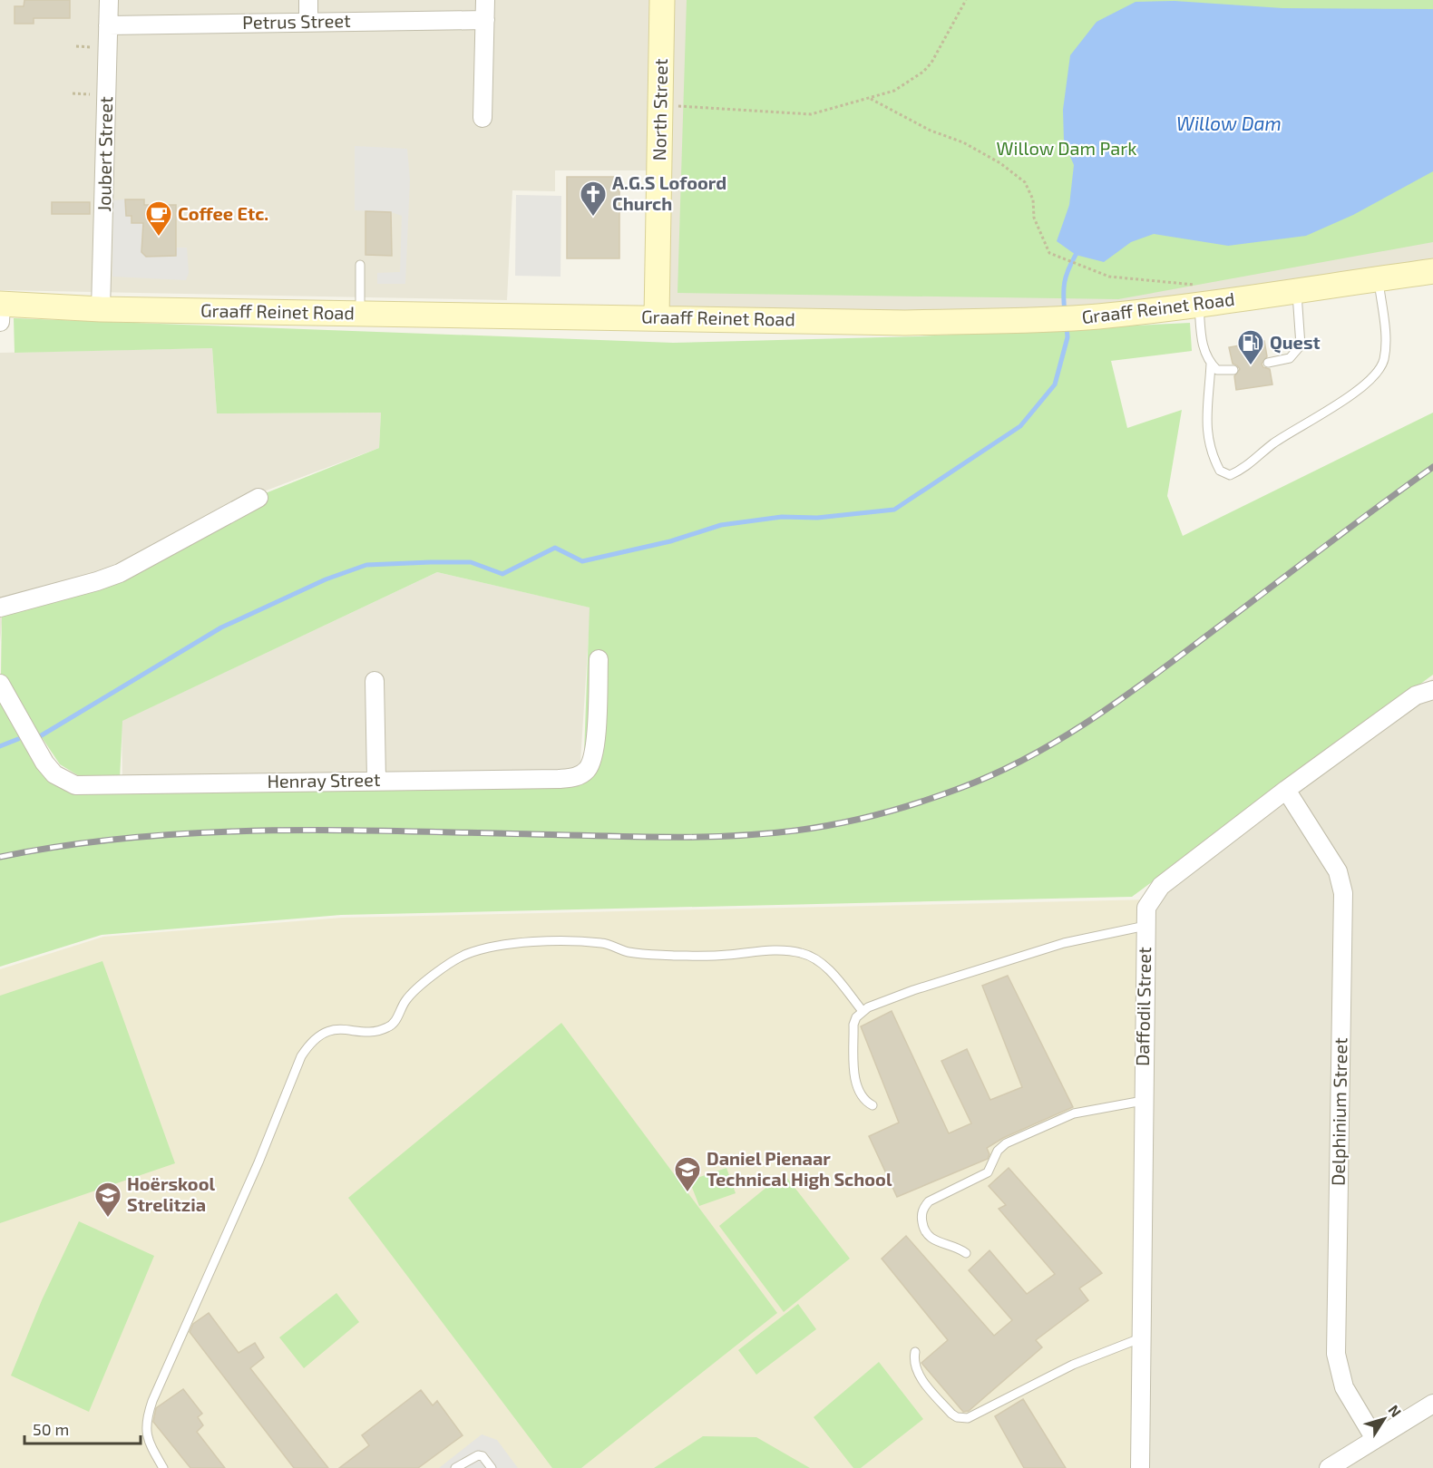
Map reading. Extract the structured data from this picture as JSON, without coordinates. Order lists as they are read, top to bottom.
{
  "streets": {
    "main road": ["North Street", "Graaff Reinet Road"],
    "street": [
      "Petrus Street",
      "Joubert Street",
      "Henray Street",
      "Daffodil Street",
      "Delphinium Street"
    ]
  },
  "crossings": [
    ["Petrus Street", "Joubert Street"],
    ["North Street", "Graaff Reinet Road"],
    ["Joubert Street", "Graaff Reinet Road"],
    ["Daffodil Street", "Delphinium Street"]
  ],
  "water": ["Willow Dam"],
  "parks": ["Willow Dam Park"],
  "places": {
    "church": ["A.G.S Lofoord Church"],
    "cafe": ["Coffee Etc."],
    "fuel station": ["Quest"],
    "school or university": ["Daniel Pienaar Technical High School", "Hoërskool Strelitzia"]
  },
  "scale_bar": "50 m",
  "north": "top right"
}
